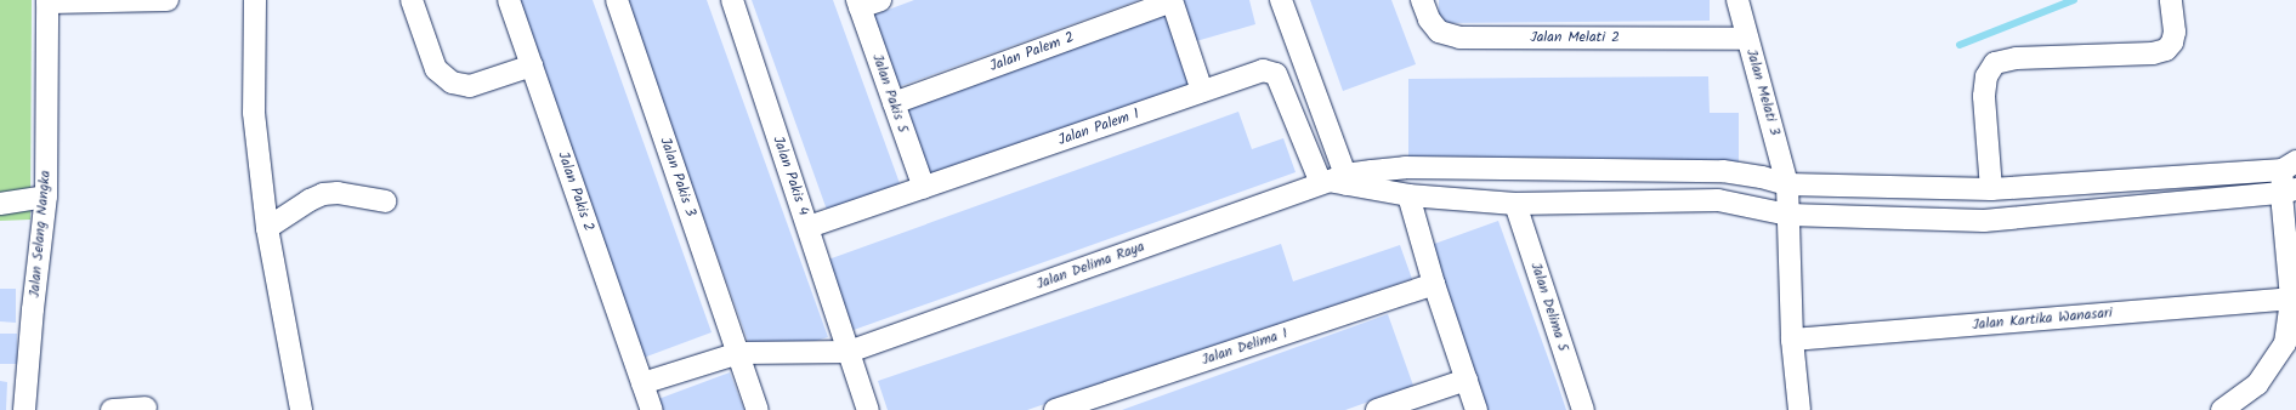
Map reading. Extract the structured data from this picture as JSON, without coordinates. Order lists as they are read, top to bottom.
{
  "streets": {
    "street": [
      "Jalan Melati 2",
      "Jalan Palem 2",
      "Jalan Melati 3",
      "Jalan Pakis 5",
      "Jalan Palem 1",
      "Jalan Pakis 4",
      "Jalan Pakis 3",
      "Jalan Pakis 2",
      "Jalan Selang Nangka",
      "Jalan Delima Raya",
      "Jalan Delima 5",
      "Jalan Kartika Wanasari",
      "Jalan Delima 1"
    ]
  },
  "crossings": [
    ["Jalan Melati 2", "Jalan Melati 3"],
    ["Jalan Palem 2", "Jalan Pakis 5"],
    ["Jalan Melati 3", "Jalan Delima Raya"],
    ["Jalan Melati 3", "Jalan Kartika Wanasari"],
    ["Jalan Pakis 5", "Jalan Palem 1"],
    ["Jalan Palem 1", "Jalan Pakis 4"],
    ["Jalan Palem 1", "Jalan Delima Raya"],
    ["Jalan Pakis 4", "Jalan Delima Raya"],
    ["Jalan Pakis 3", "Jalan Delima Raya"],
    ["Jalan Pakis 2", "Jalan Delima Raya"]
  ]
}
